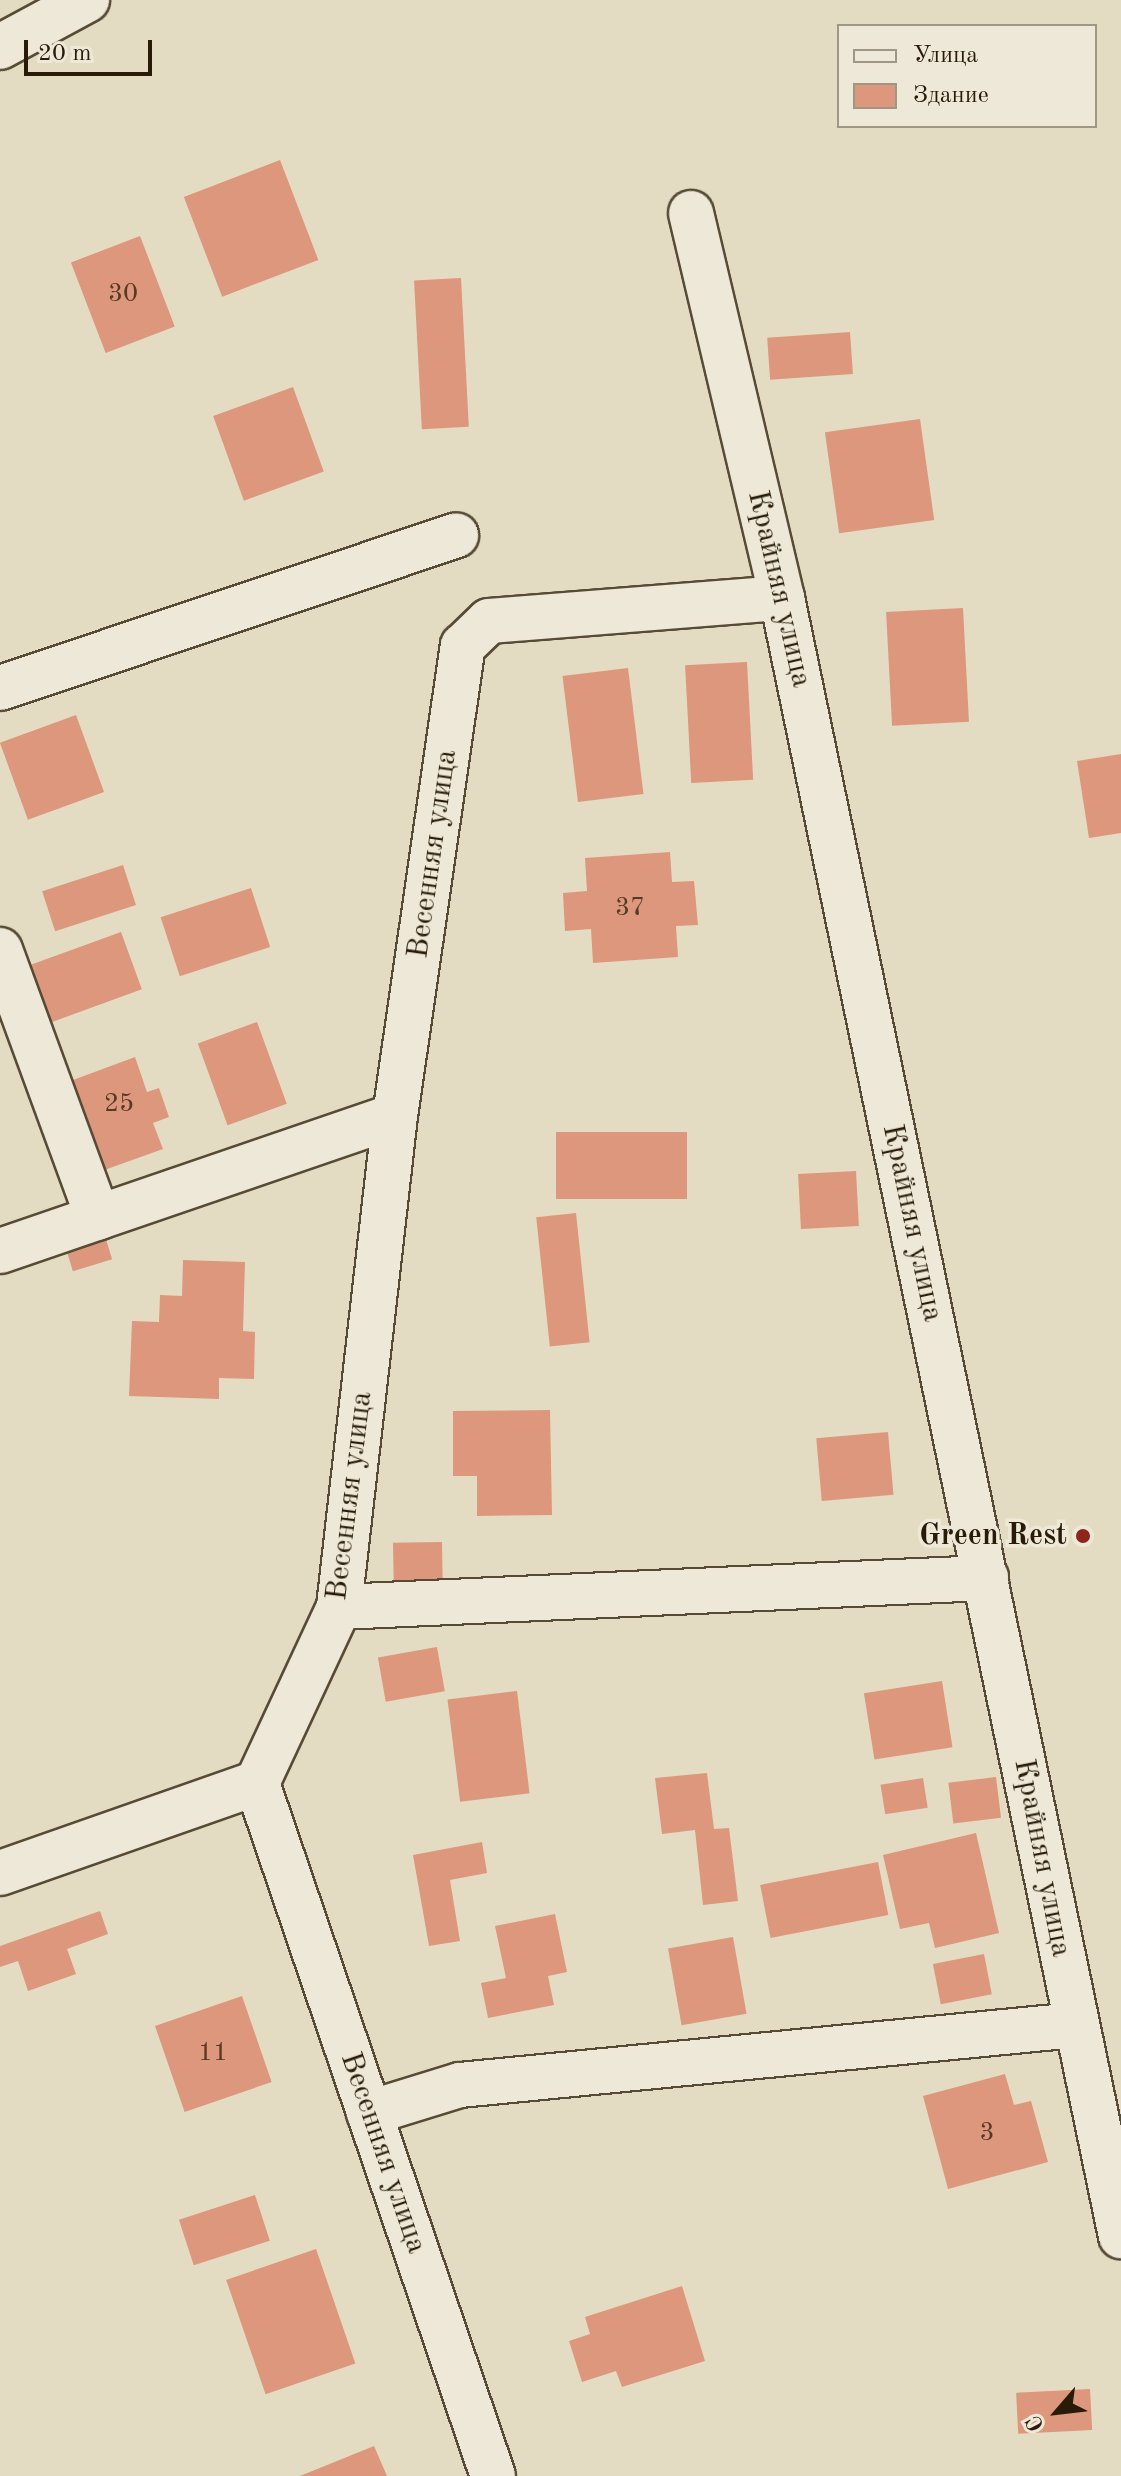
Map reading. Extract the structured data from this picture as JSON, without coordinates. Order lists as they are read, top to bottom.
{
  "streets": {
    "street": ["Крайняя улица", "Весенняя улица"]
  },
  "crossings": [
    ["Крайняя улица", "Весенняя улица"]
  ],
  "places": ["Green Rest"],
  "house_numbers": [
    "30",
    "37",
    "25",
    "11",
    "3"
  ],
  "legend": ["Улица", "Здание"],
  "scale_bar": "20 m",
  "north": "bottom left"
}
